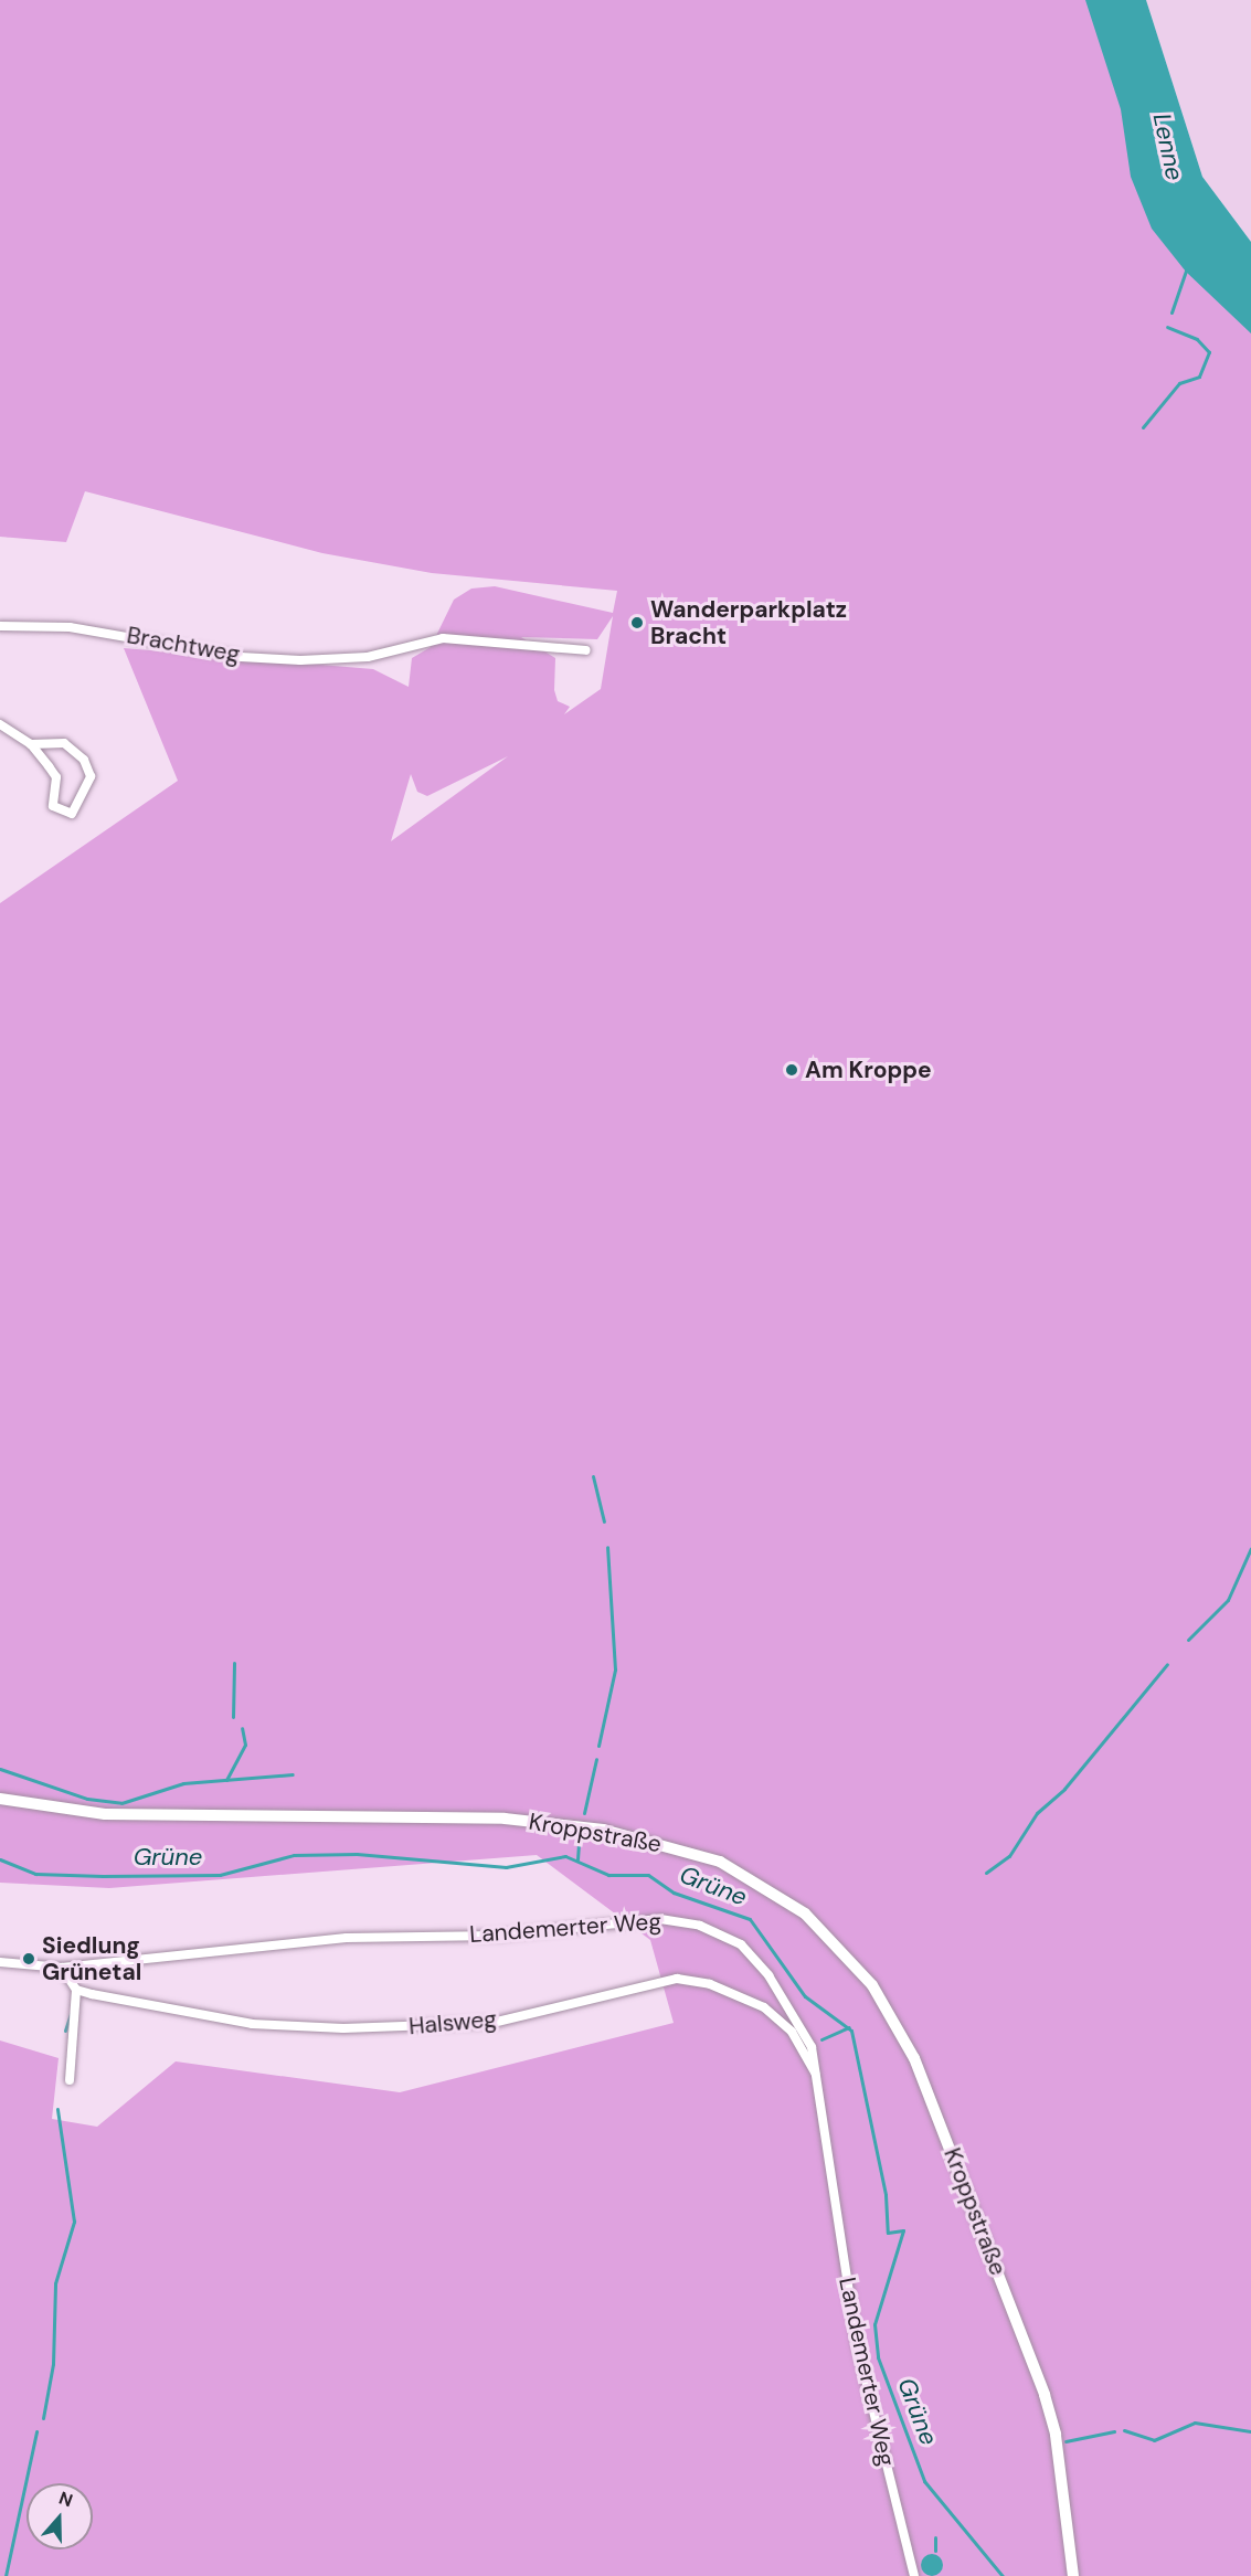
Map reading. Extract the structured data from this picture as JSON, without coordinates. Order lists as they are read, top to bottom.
{
  "streets": {
    "street": [
      "Brachtweg",
      "Kroppstraße",
      "Landemerter Weg",
      "Halsweg"
    ]
  },
  "crossings": [
    ["Landemerter Weg", "Halsweg"]
  ],
  "water": ["Lenne", "Grüne"],
  "places": ["Wanderparkplatz Bracht", "Am Kroppe", "Siedlung Grünetal"],
  "north": "top"
}
